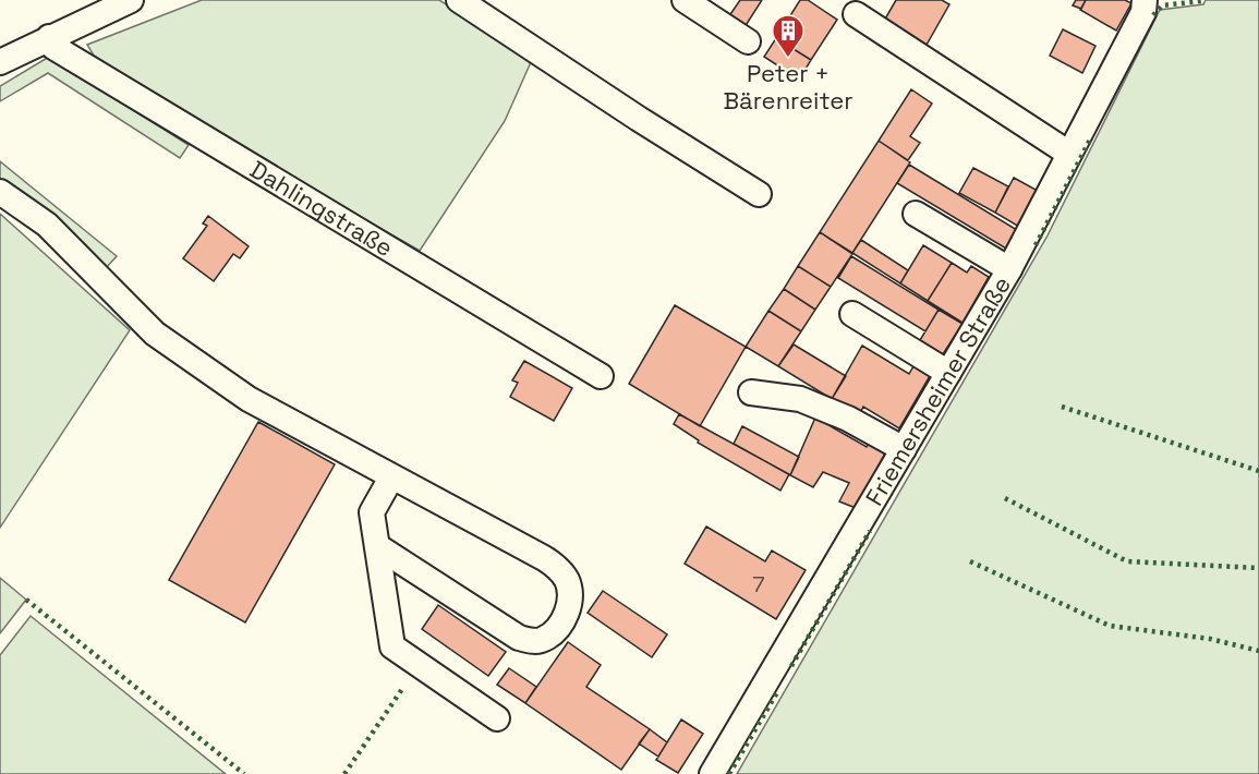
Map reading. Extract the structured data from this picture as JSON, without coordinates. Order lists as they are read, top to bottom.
{
  "streets": {
    "street": ["Dahlingstraße", "Friemersheimer Straße"]
  },
  "places": {
    "building": ["Peter + Bärenreiter"]
  },
  "house_numbers": ["7"]
}
